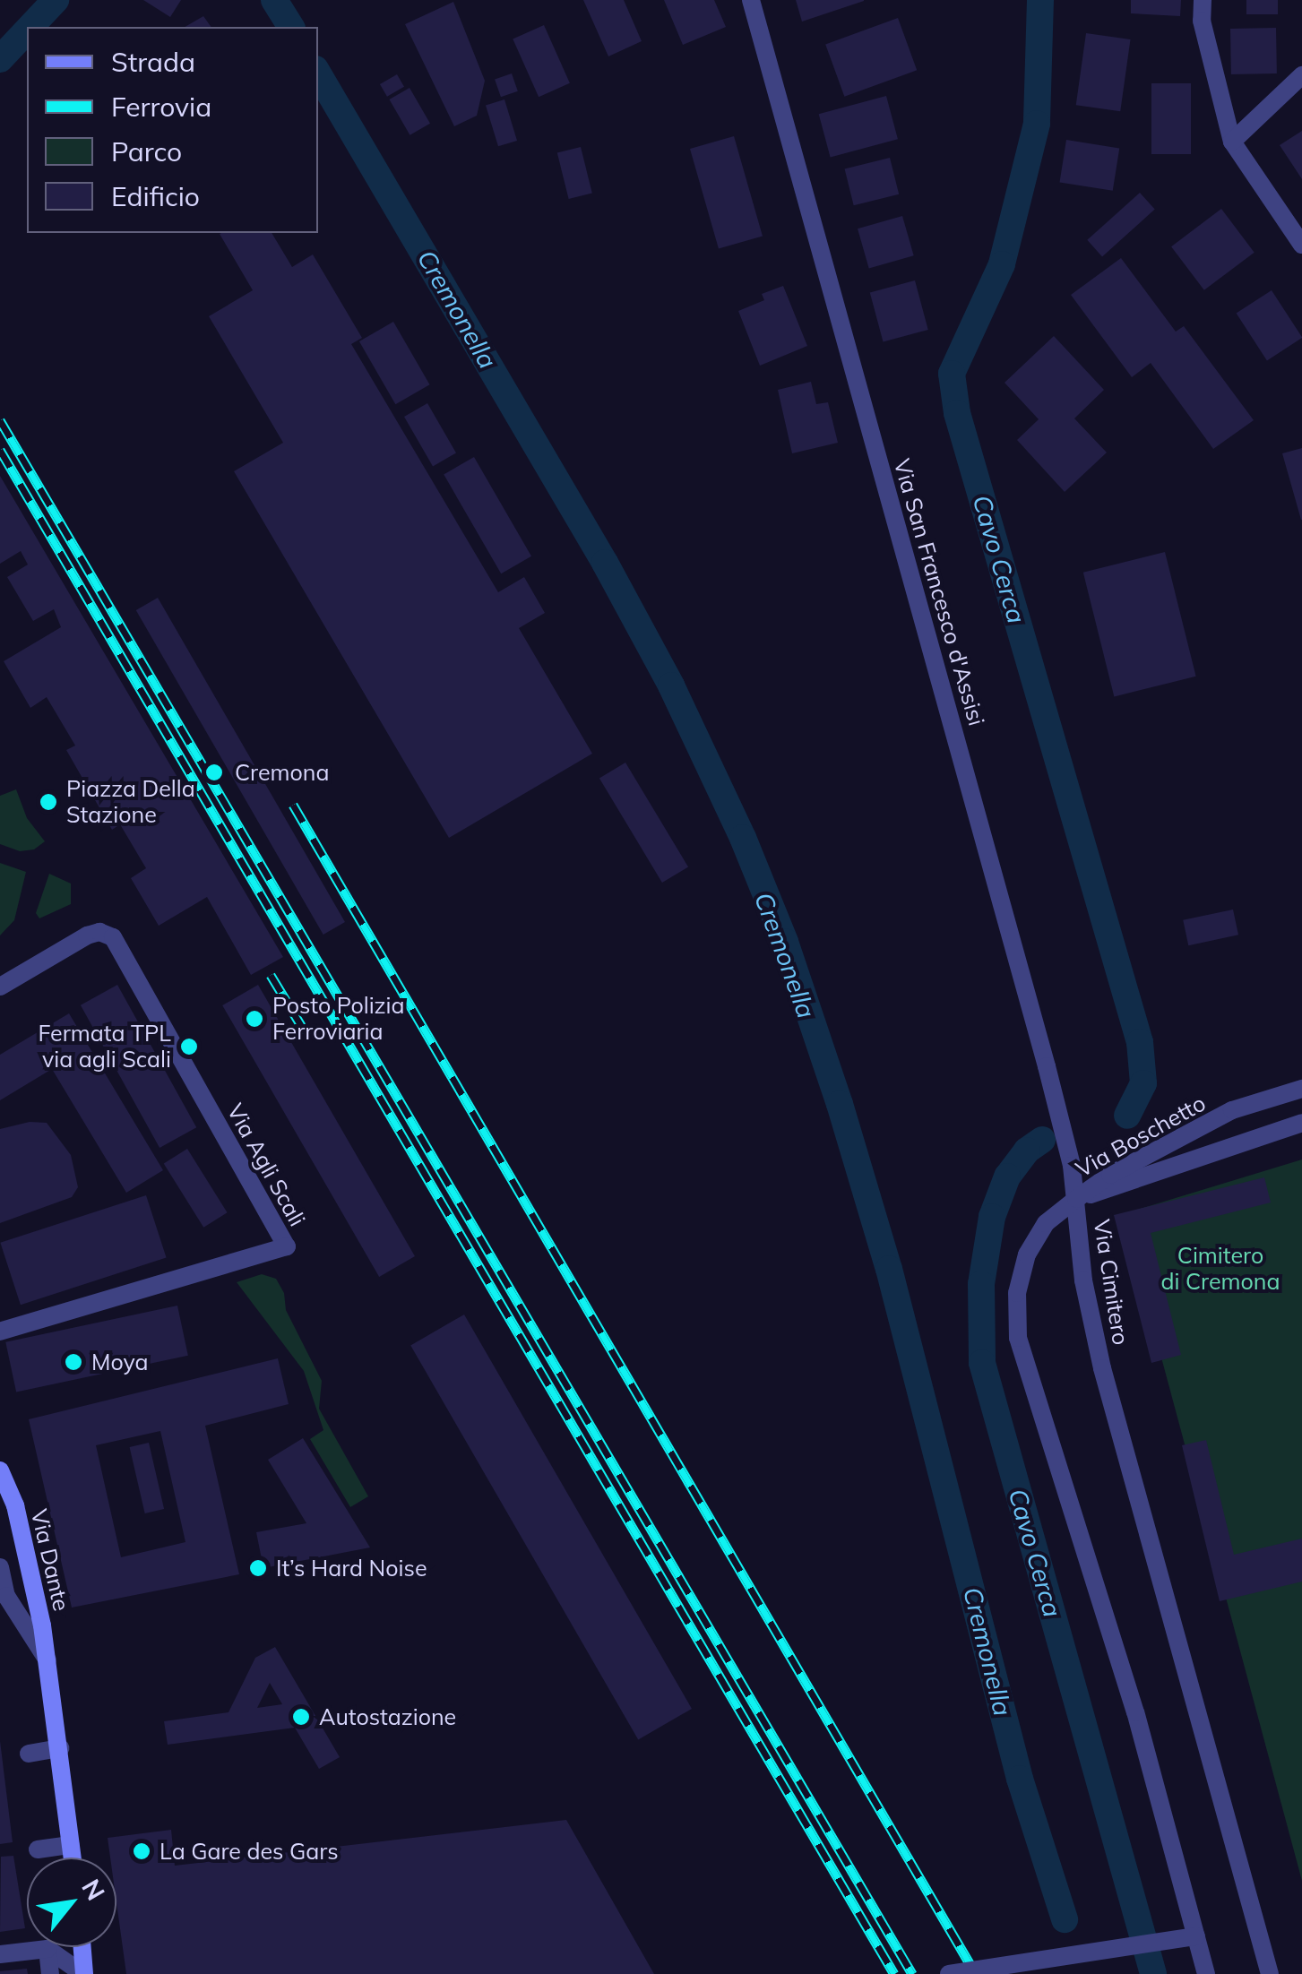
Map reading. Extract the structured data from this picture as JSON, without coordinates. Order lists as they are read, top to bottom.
{
  "streets": {
    "main road": ["Via Dante"],
    "street": [
      "Via San Francesco d'Assisi",
      "Via Boschetto",
      "Via Agli Scali",
      "Via Cimitero"
    ]
  },
  "crossings": [
    ["Via San Francesco d'Assisi", "Via Boschetto"],
    ["Via San Francesco d'Assisi", "Via Cimitero"],
    ["Via Boschetto", "Via Cimitero"]
  ],
  "water": ["Cremonella", "Cavo Cerca"],
  "parks": ["Cimitero di Cremona"],
  "places": [
    "Cremona",
    "Piazza Della Stazione",
    "Posto Polizia Ferroviaria",
    "Fermata TPL via agli Scali",
    "Moya",
    "It’s Hard Noise",
    "Autostazione",
    "La Gare des Gars"
  ],
  "legend": [
    "Strada",
    "Ferrovia",
    "Parco",
    "Edificio"
  ],
  "north": "top right"
}
